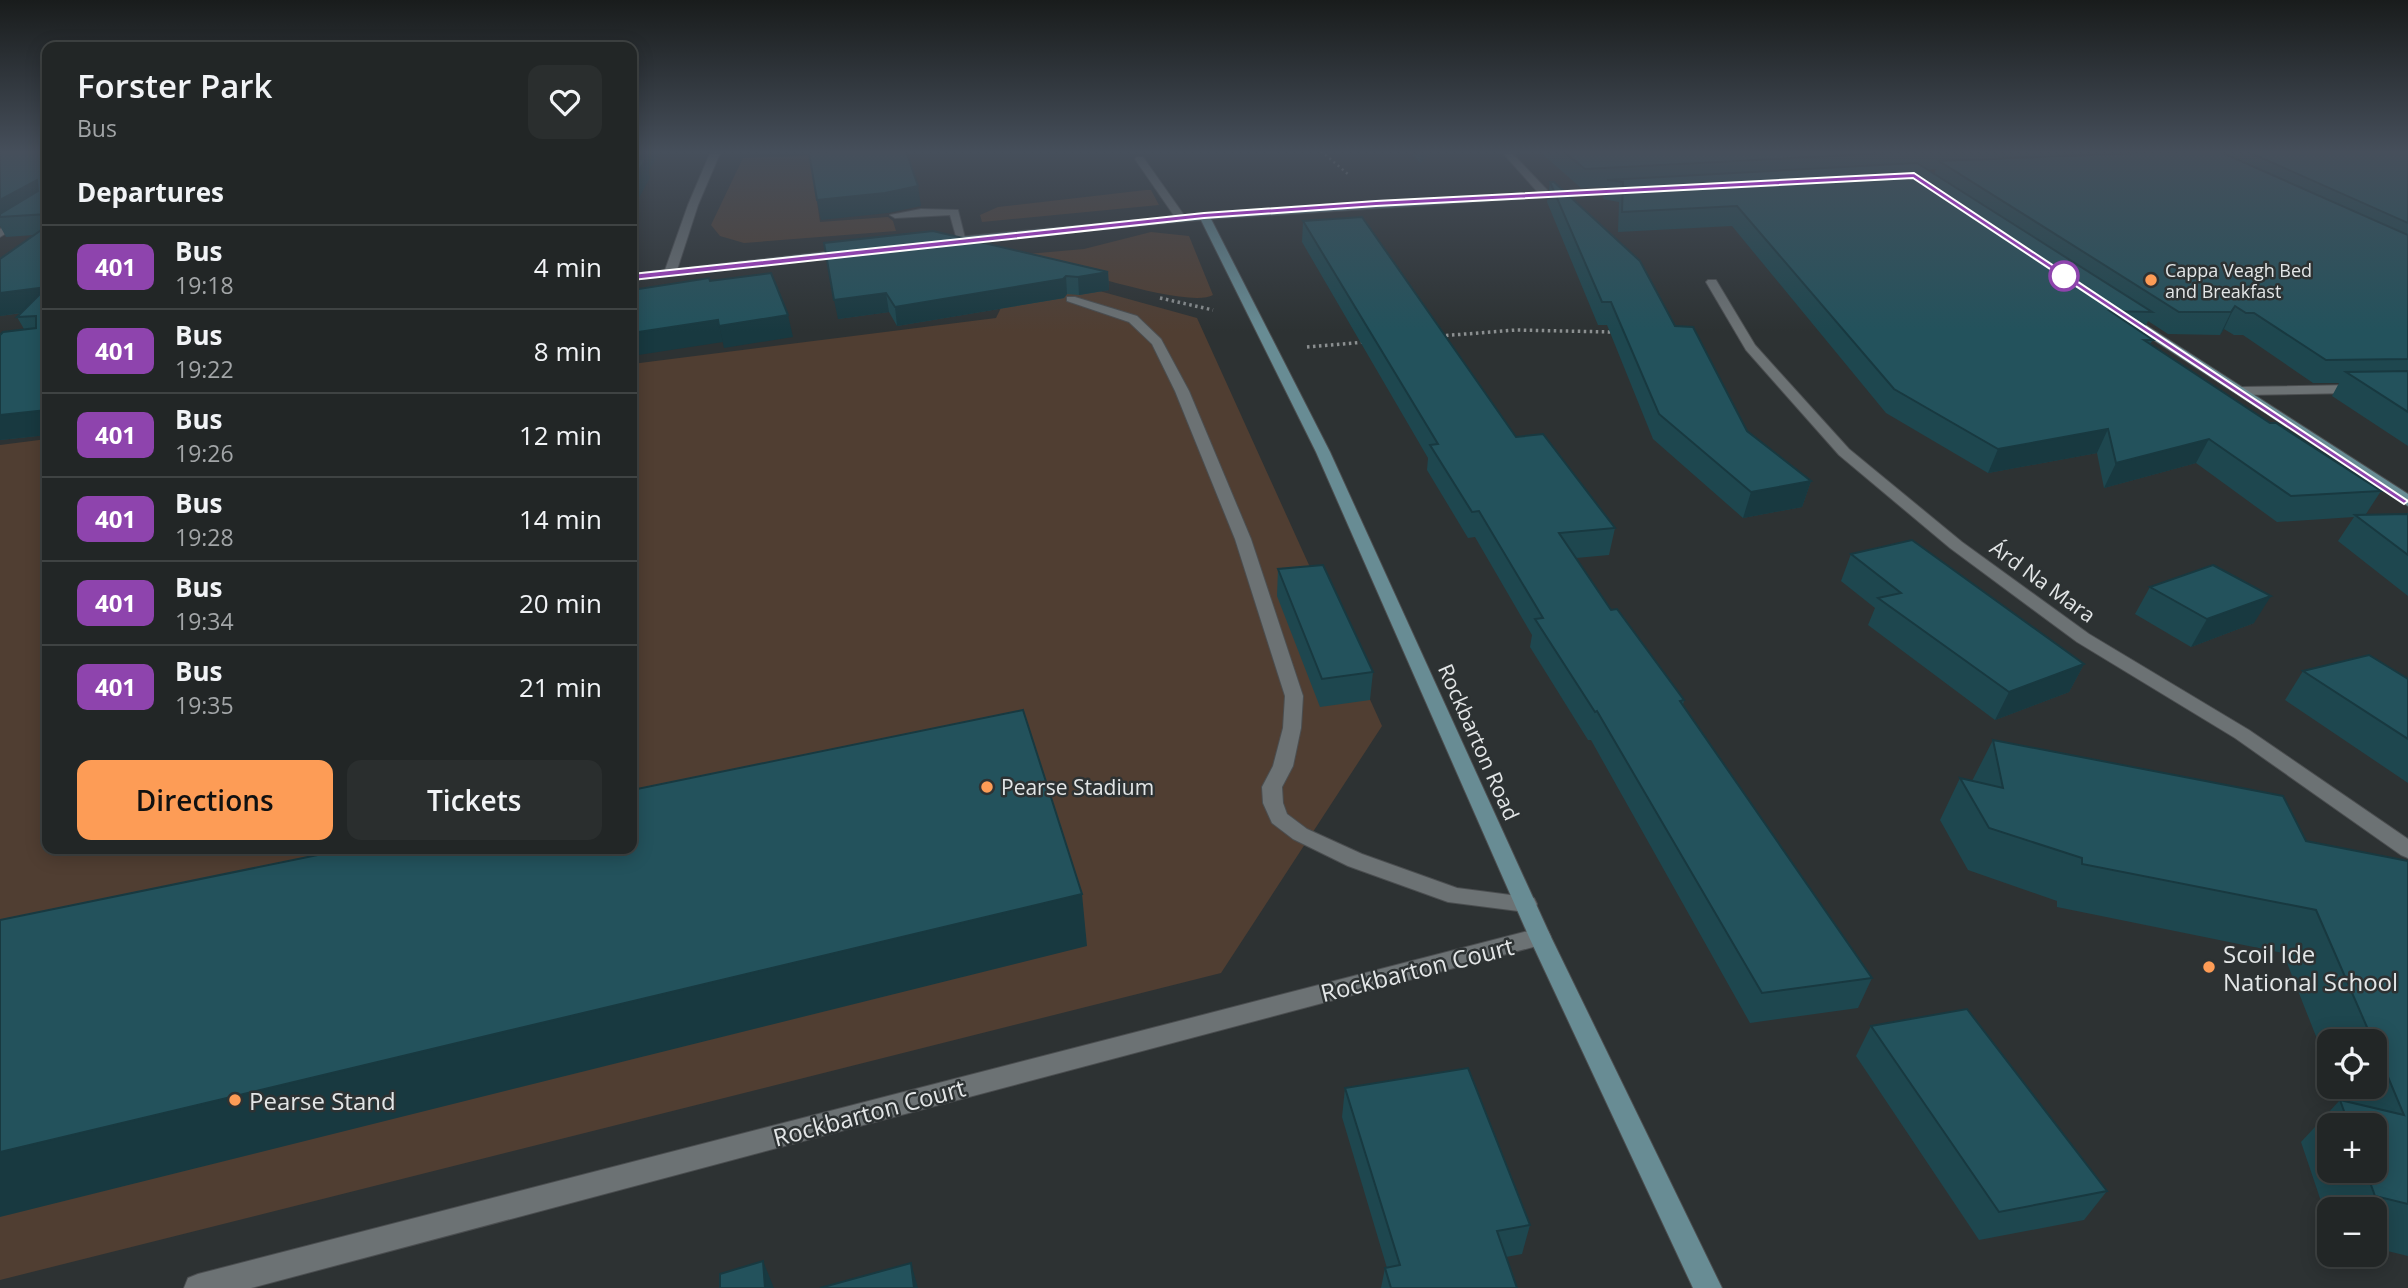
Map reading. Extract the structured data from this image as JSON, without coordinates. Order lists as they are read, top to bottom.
{
  "streets": {
    "street": ["Árd Na Mara", "Rockbarton Road", "Rockbarton Court"]
  },
  "crossings": [
    ["Rockbarton Road", "Rockbarton Court"]
  ],
  "places": [
    "Cappa Veagh Bed and Breakfast",
    "Pearse Stadium",
    "Scoil Ide National School",
    "Pearse Stand"
  ],
  "lines": ["bus line 401"],
  "page": {
    "heading": [
      ["Forster Park", "Bus"],
      "Departures"
    ],
    "list": [
      {
        "mark": "401",
        "name": "Bus",
        "note": "19:18",
        "value": "4 min"
      },
      {
        "mark": "401",
        "name": "Bus",
        "note": "19:22",
        "value": "8 min"
      },
      {
        "mark": "401",
        "name": "Bus",
        "note": "19:26",
        "value": "12 min"
      },
      {
        "mark": "401",
        "name": "Bus",
        "note": "19:28",
        "value": "14 min"
      },
      {
        "mark": "401",
        "name": "Bus",
        "note": "19:34",
        "value": "20 min"
      },
      {
        "mark": "401",
        "name": "Bus",
        "note": "19:35",
        "value": "21 min"
      }
    ],
    "buttons": ["Directions", "Tickets"],
    "map_buttons": ["+", "−"]
  }
}
